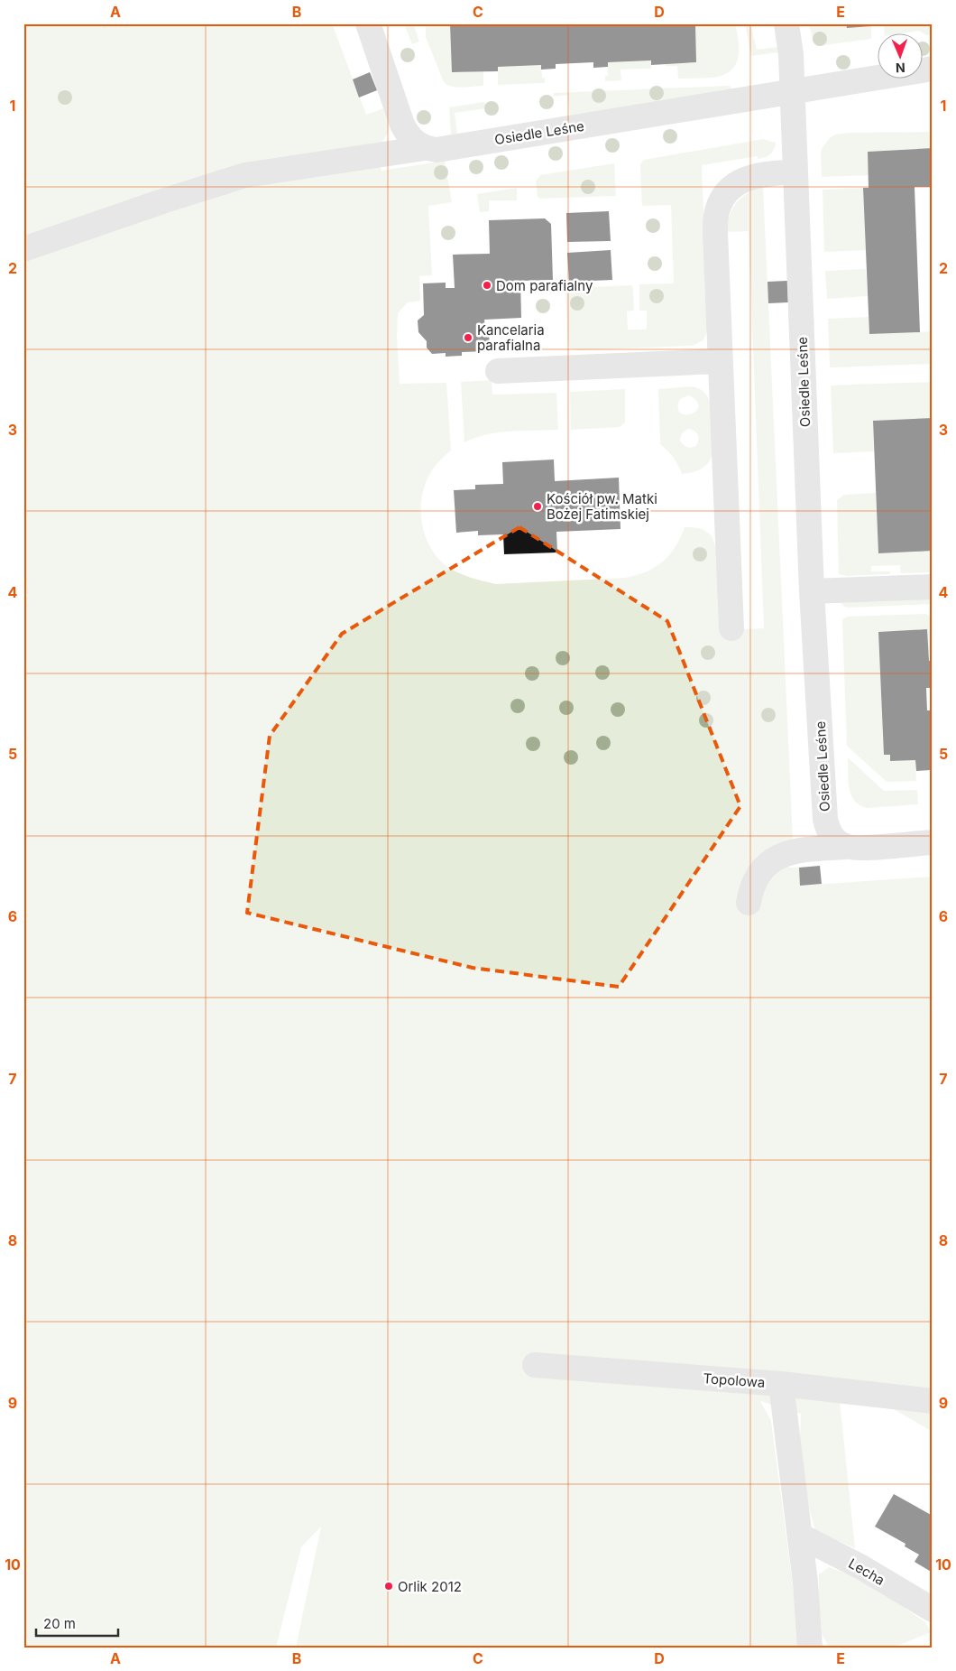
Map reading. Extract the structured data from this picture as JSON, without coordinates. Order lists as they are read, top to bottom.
{
  "streets": {
    "street": ["Osiedle Leśne", "Topolowa", "Lecha"]
  },
  "places": [
    "Dom parafialny",
    "Kancelaria parafialna",
    "Kościół pw. Matki Bożej Fatimskiej",
    "Orlik 2012"
  ],
  "scale_bar": "20 m",
  "north": "bottom",
  "grid": {
    "columns": [
      "A",
      "B",
      "C",
      "D",
      "E"
    ],
    "rows": [
      "1",
      "2",
      "3",
      "4",
      "5",
      "6",
      "7",
      "8",
      "9",
      "10"
    ]
  }
}
